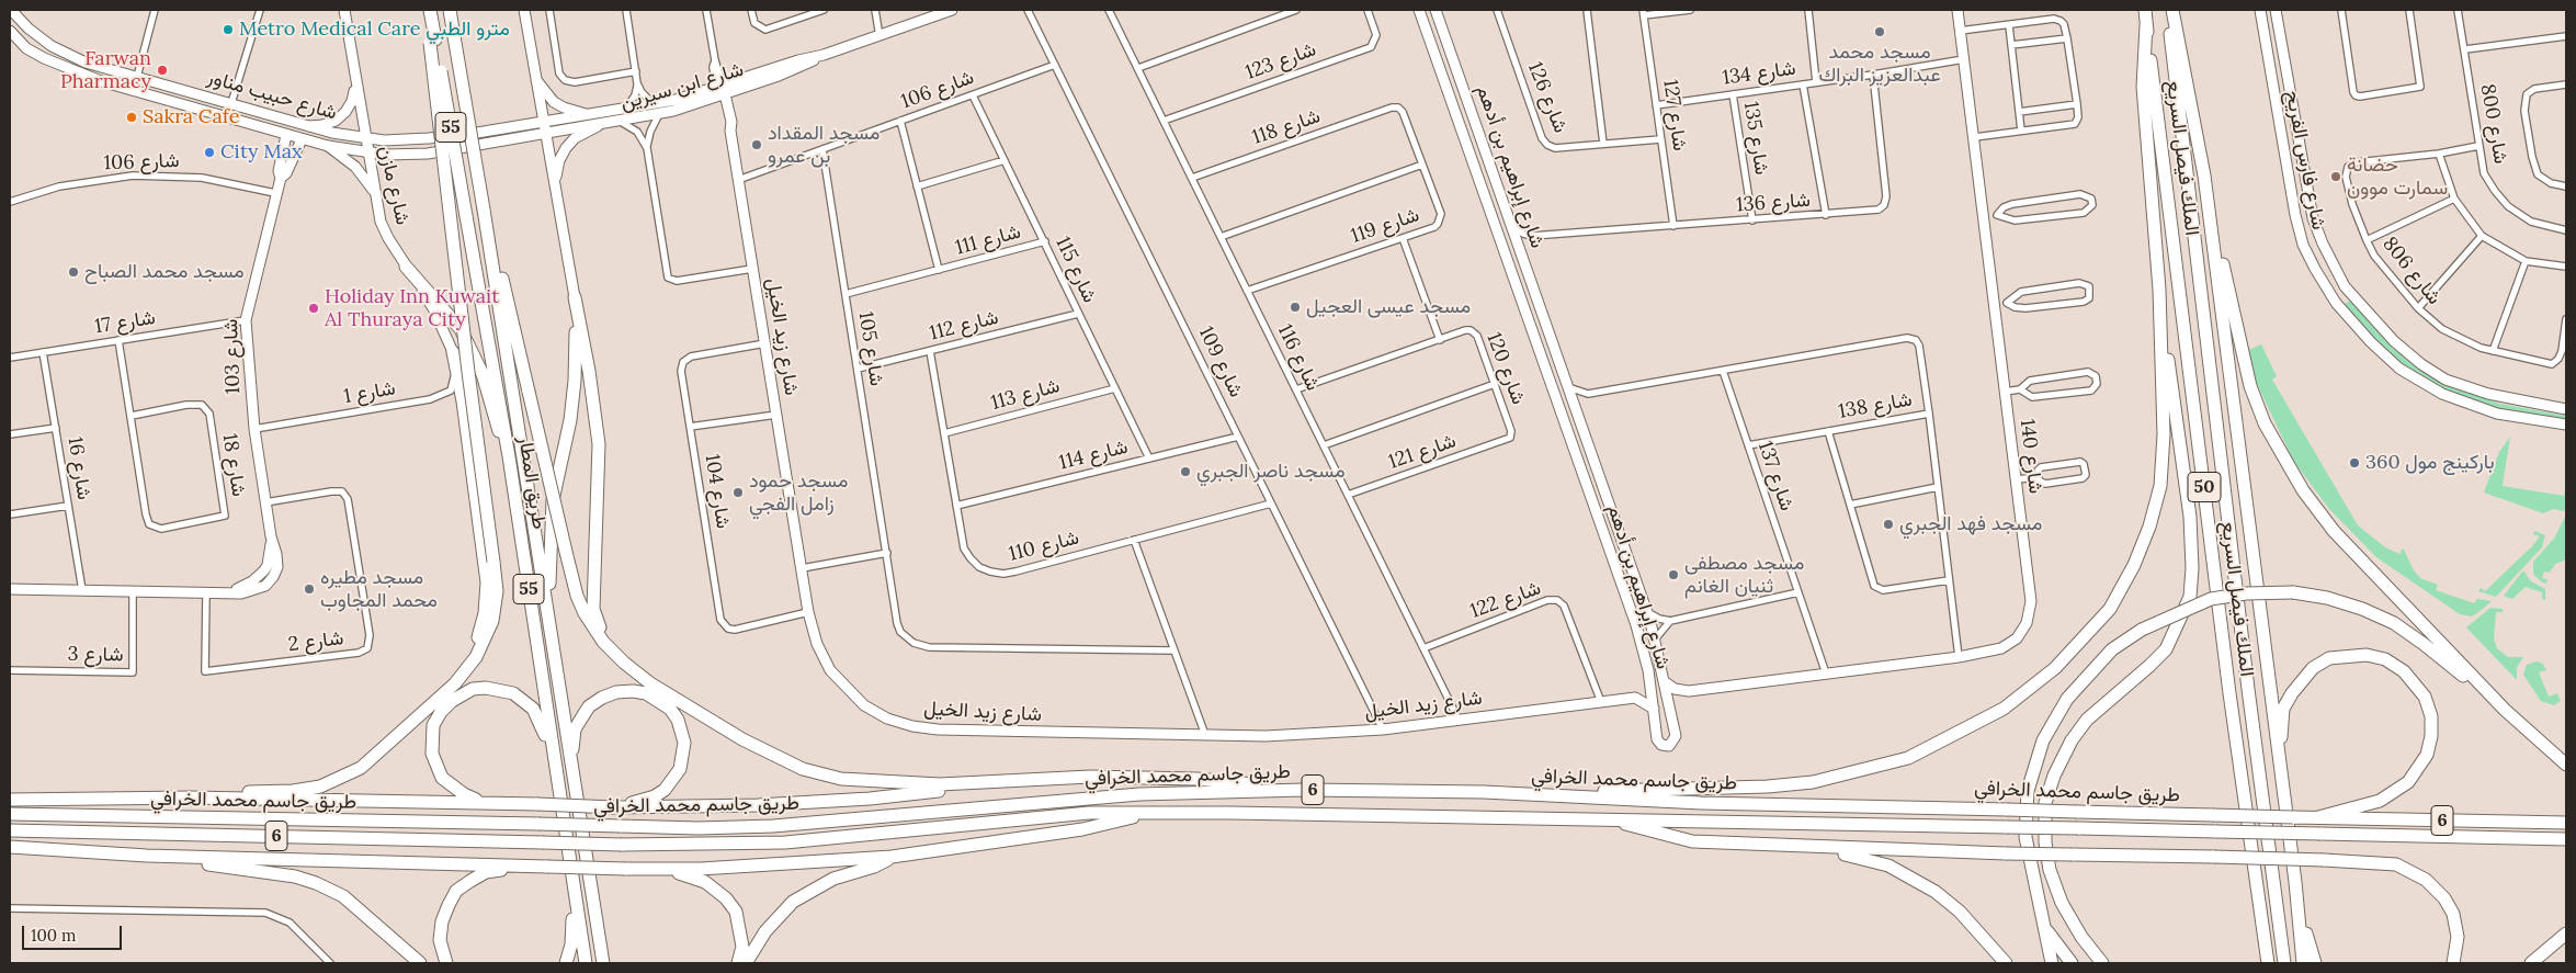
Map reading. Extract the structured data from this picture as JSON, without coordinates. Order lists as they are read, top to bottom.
{
  "streets": {
    "highway": [
      "55",
      "الملك فيصل السريع",
      "طريق المطار",
      "50",
      "طريق جاسم محمد الخرافي",
      "6"
    ],
    "street": [
      "شارع 123",
      "شارع 134",
      "شارع ابن سيرين",
      "شارع 106",
      "شارع حبيب مناور",
      "شارع 126",
      "شارع 127",
      "شارع 800",
      "شارع 118",
      "شارع 135",
      "شارع فارس الفريح",
      "شارع إبراهيم بن أدهم",
      "شارع مازن",
      "شارع 136",
      "شارع 119",
      "شارع 111",
      "شارع 115",
      "شارع 806",
      "شارع 17",
      "شارع 112",
      "شارع زيد الخيل",
      "شارع 105",
      "شارع 103",
      "شارع 116",
      "شارع 109",
      "شارع 120",
      "شارع 1",
      "شارع 113",
      "شارع 138",
      "شارع 121",
      "شارع 114",
      "شارع 140",
      "شارع 18",
      "شارع 16",
      "شارع 137",
      "شارع 104",
      "شارع 110",
      "شارع 122",
      "شارع 2",
      "شارع 3"
    ]
  },
  "crossings": [
    ["شارع 123", "شارع 116"],
    ["شارع 134", "شارع 127"],
    ["شارع 134", "شارع 135"],
    ["شارع 134", "شارع 136"],
    ["شارع 134", "شارع 140"],
    ["شارع ابن سيرين", "شارع حبيب مناور"],
    ["شارع ابن سيرين", "شارع زيد الخيل"],
    ["شارع 106", "شارع 111"],
    ["شارع 106", "شارع 115"],
    ["شارع 106", "شارع زيد الخيل"],
    ["شارع 106", "شارع 105"],
    ["شارع 106", "شارع 103"],
    ["شارع 106", "شارع 109"],
    ["شارع حبيب مناور", "شارع مازن"],
    ["شارع حبيب مناور", "شارع 103"],
    ["شارع 126", "شارع 127"],
    ["شارع 127", "شارع 136"],
    ["شارع 800", "شارع 806"],
    ["شارع 118", "شارع 119"],
    ["شارع 118", "شارع 116"],
    ["شارع 135", "شارع 136"],
    ["شارع إبراهيم بن أدهم", "شارع 136"],
    ["شارع إبراهيم بن أدهم", "شارع 140"],
    ["شارع مازن", "شارع 1"],
    ["شارع 119", "شارع 116"],
    ["شارع 111", "شارع 115"],
    ["شارع 111", "شارع 105"],
    ["شارع 115", "شارع 112"],
    ["شارع 115", "شارع 113"],
    ["شارع 115", "شارع 114"],
    ["شارع 17", "شارع 103"],
    ["شارع 17", "شارع 18"],
    ["شارع 17", "شارع 16"],
    ["شارع 112", "شارع 105"],
    ["شارع 112", "شارع 110"],
    ["شارع زيد الخيل", "شارع 116"],
    ["شارع زيد الخيل", "شارع 109"],
    ["شارع زيد الخيل", "شارع 104"],
    ["شارع زيد الخيل", "شارع 122"],
    ["شارع 103", "شارع 1"],
    ["شارع 103", "شارع 16"],
    ["شارع 103", "شارع 2"],
    ["شارع 103", "شارع 3"],
    ["شارع 116", "شارع 120"],
    ["شارع 116", "شارع 121"],
    ["شارع 116", "شارع 122"],
    ["شارع 109", "شارع 114"],
    ["شارع 109", "شارع 110"],
    ["شارع 120", "شارع 121"],
    ["شارع 113", "شارع 110"],
    ["شارع 138", "شارع 140"],
    ["شارع 138", "شارع 137"],
    ["شارع 114", "شارع 110"],
    ["شارع 140", "شارع 137"]
  ],
  "places": [
    "Metro Medical Care مترو الطبي",
    "مسجد محمد عبدالعزيز البراك",
    "Farwan Pharmacy",
    "Sakra Cafe",
    "مسجد المقداد بن عمرو",
    "City Max",
    "حضانة سمارت موون",
    "مسجد محمد الصباح",
    "مسجد عيسى العجيل",
    "Holiday Inn Kuwait Al Thuraya City",
    "باركينج مول 360",
    "مسجد ناصر الجبري",
    "مسجد حمود زامل الفجي",
    "مسجد فهد الجبري",
    "مسجد مصطفى ثنيان الغانم",
    "مسجد مطيره محمد المجاوب"
  ],
  "scale_bar": "100 m"
}
